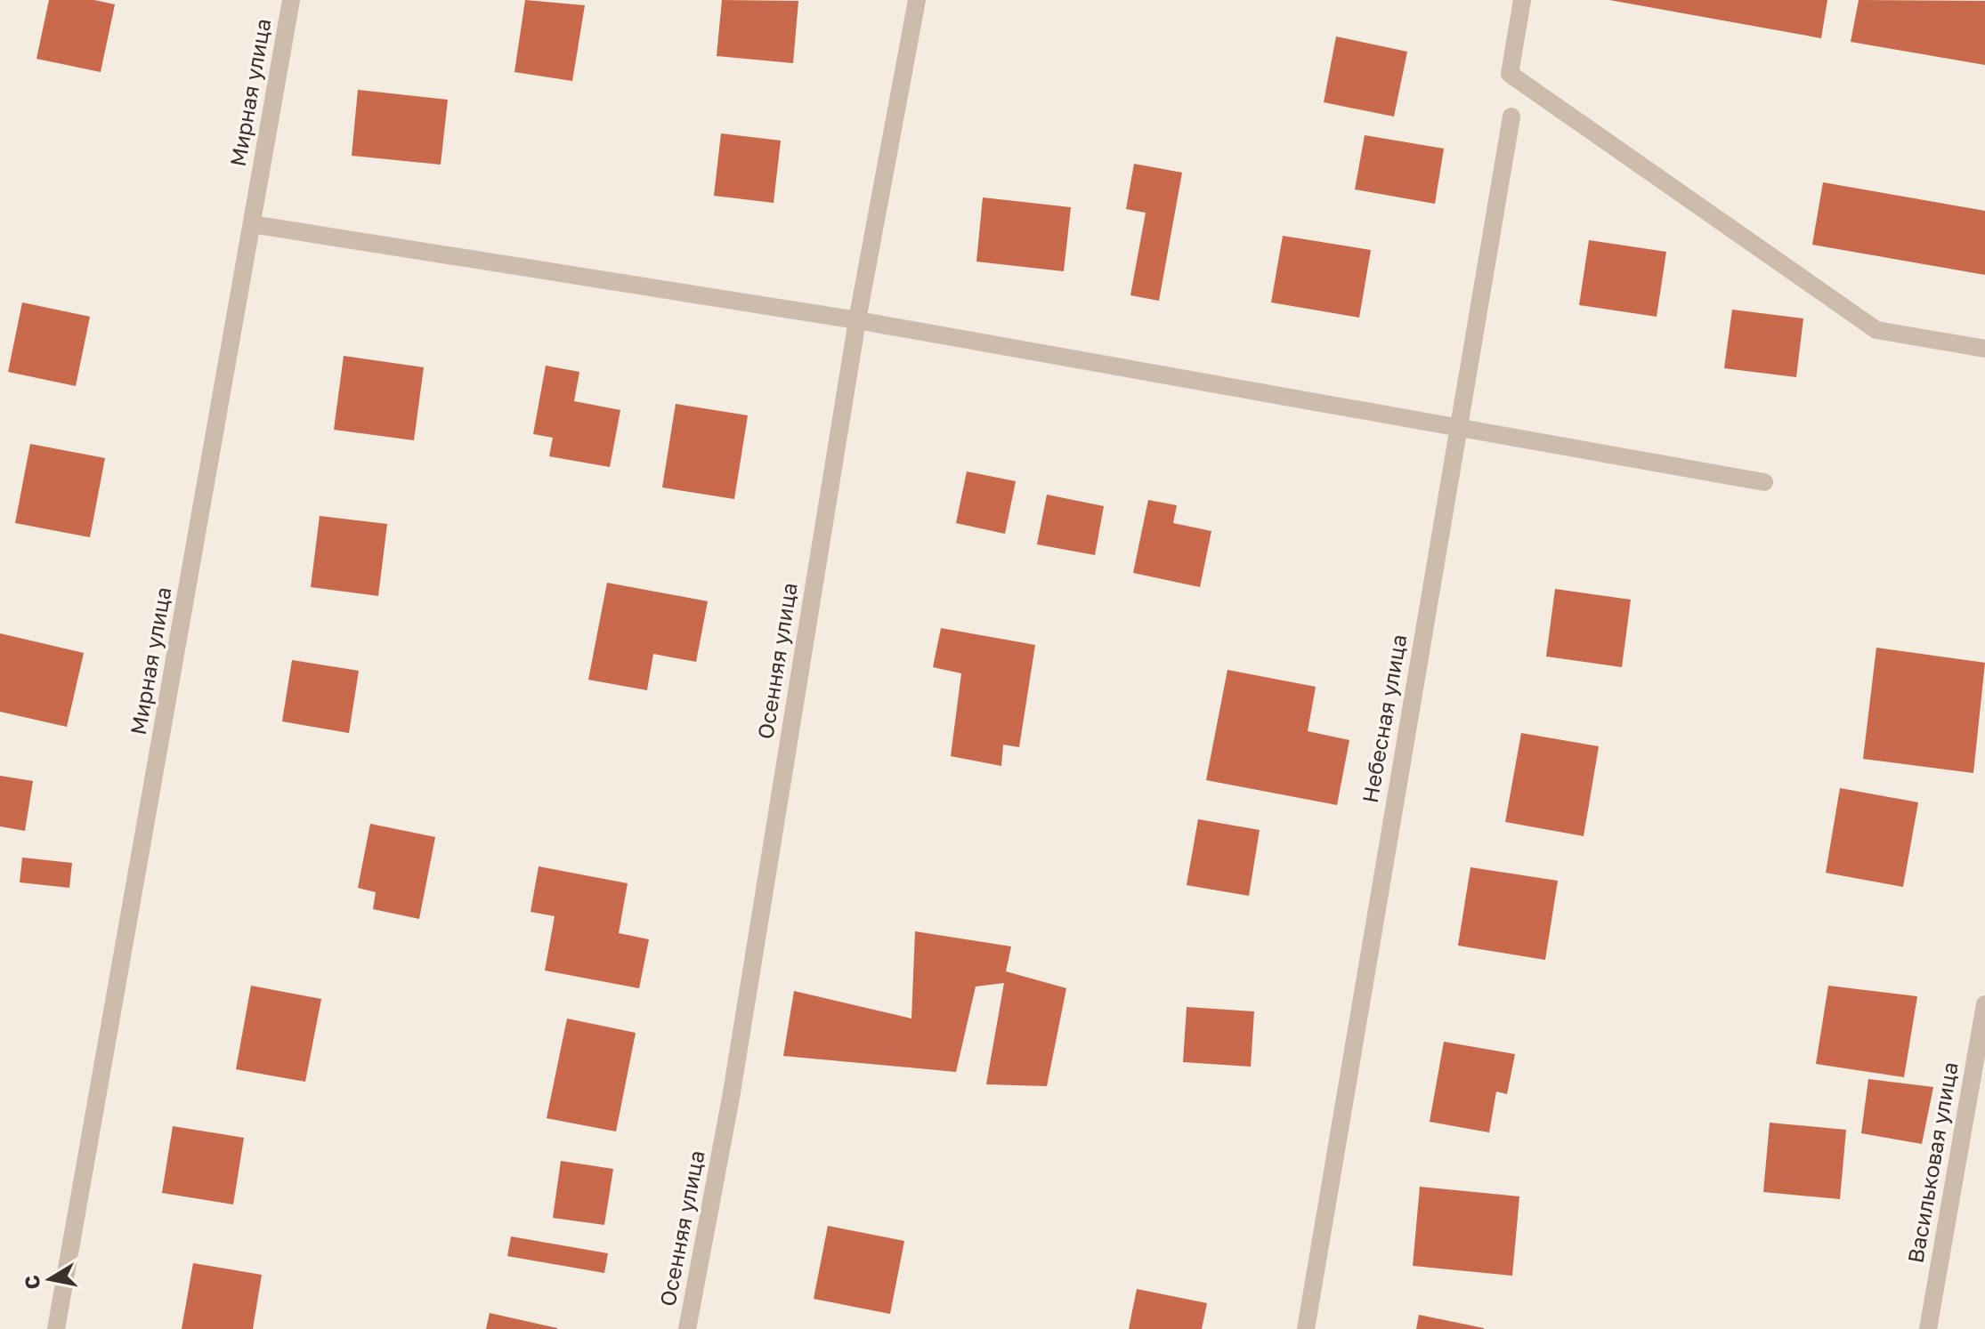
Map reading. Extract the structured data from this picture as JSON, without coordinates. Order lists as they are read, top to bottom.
{
  "streets": {
    "street": [
      "Мирная улица",
      "Осенняя улица",
      "Небесная улица",
      "Васильковая улица"
    ]
  },
  "north": "left"
}
